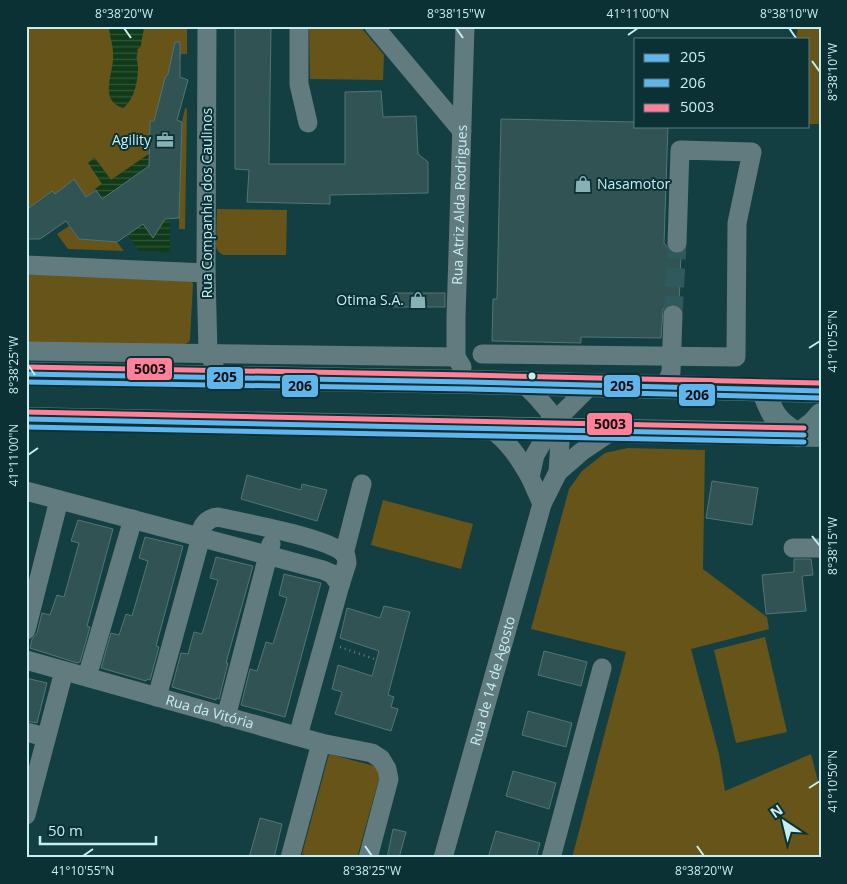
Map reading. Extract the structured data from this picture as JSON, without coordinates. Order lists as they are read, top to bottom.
{
  "streets": {
    "street": [
      "Rua Companhia dos Caulinos",
      "Rua Atriz Alda Rodrigues",
      "Rua de 14 de Agosto",
      "Rua da Vitória"
    ]
  },
  "places": {
    "office": ["Agility"],
    "shop": ["Nasamotor", "Otima S.A."]
  },
  "lines": ["transit line 5003", "transit line 205", "transit line 206"],
  "legend": ["205", "206", "5003"],
  "scale_bar": "50 m",
  "north": "top left",
  "coordinates": [
    "8°38'20\"W",
    "8°38'15\"W",
    "41°11'00\"N",
    "8°38'10\"W",
    "41°10'55\"N",
    "8°38'25\"W",
    "41°10'50\"N"
  ]
}
